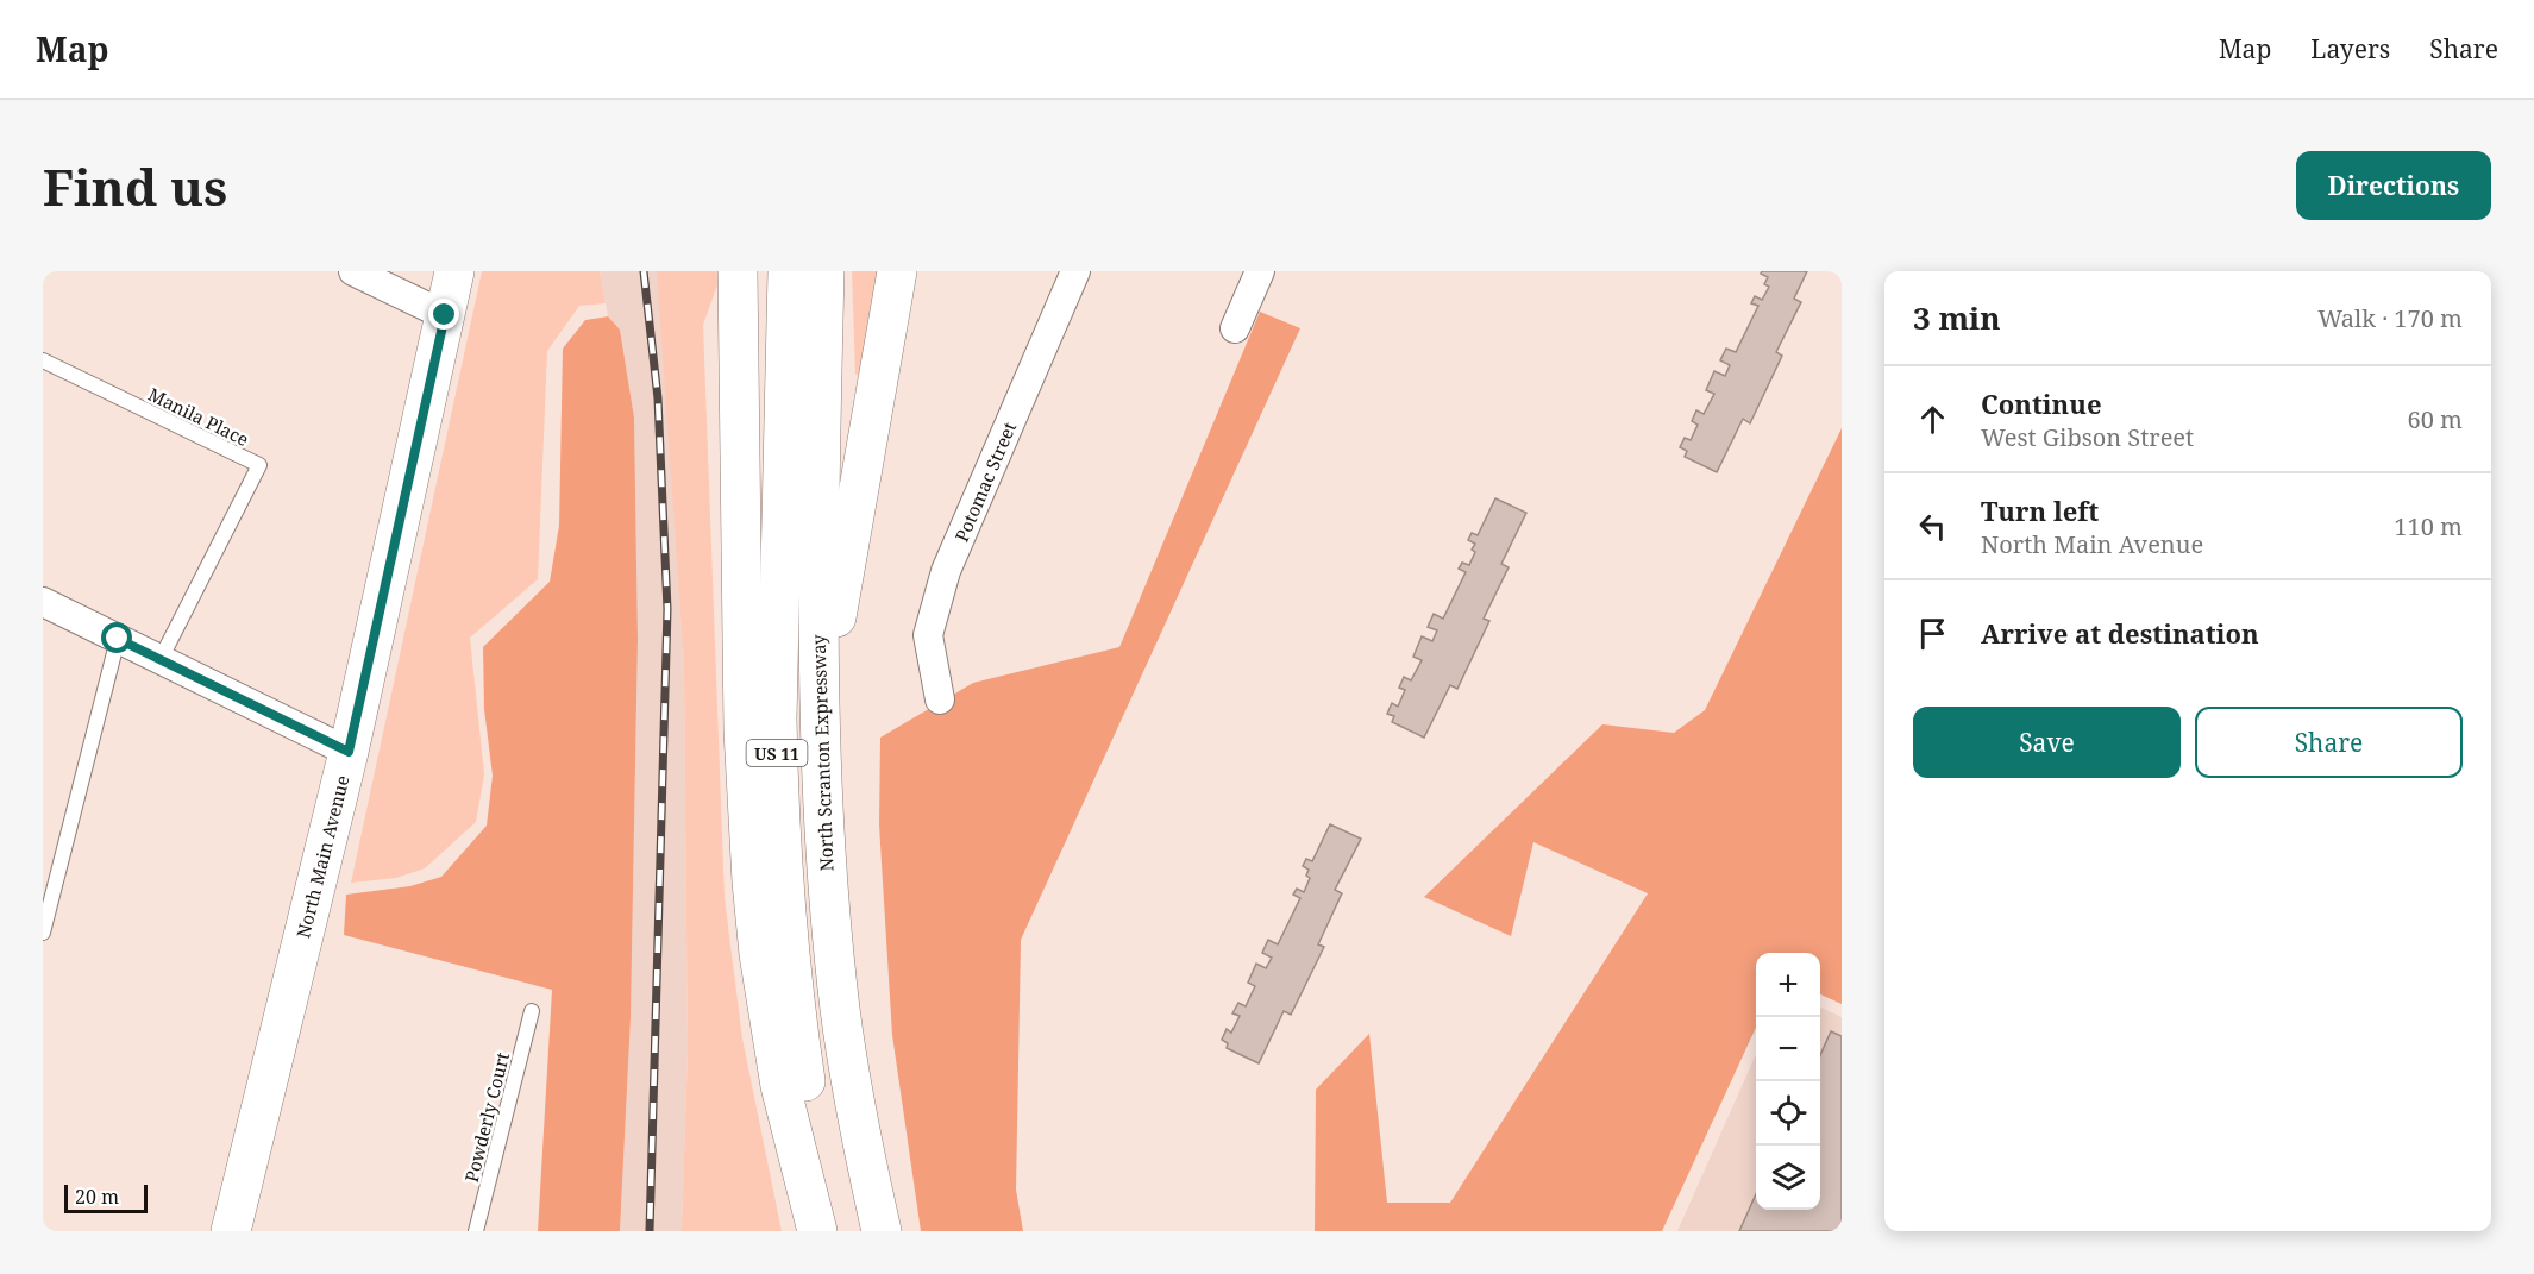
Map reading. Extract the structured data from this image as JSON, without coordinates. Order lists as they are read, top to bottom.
{
  "streets": {
    "main road": ["US 11", "North Scranton Expressway", "North Main Avenue"],
    "street": ["Potomac Street"],
    "lane": ["Manila Place", "Powderly Court"]
  },
  "scale_bar": "20 m",
  "page": {
    "header": "Map",
    "nav": ["Map", "Layers", "Share"],
    "buttons": [
      "Directions",
      ["Save", "Share"]
    ],
    "title": "Find us",
    "heading": ["3 min", "Walk · 170 m"],
    "list": [
      ["Continue", "West Gibson Street", "60 m"],
      ["Turn left", "North Main Avenue", "110 m"],
      "Arrive at destination"
    ],
    "map_buttons": ["+", "−"],
    "scale": "20 m"
  }
}
